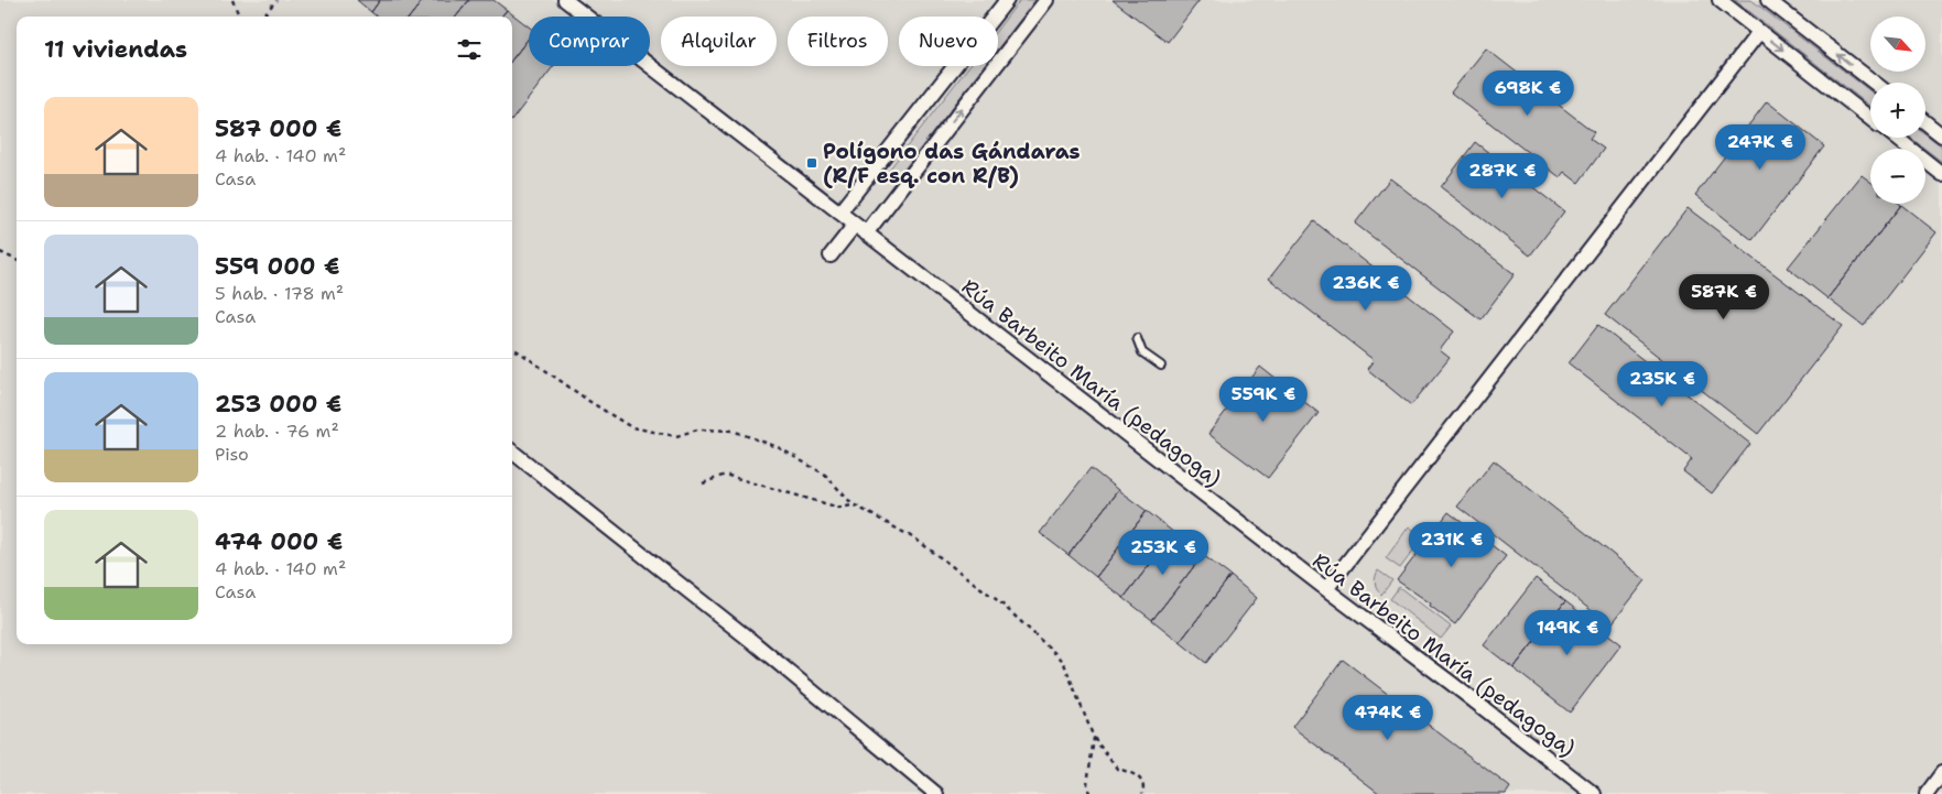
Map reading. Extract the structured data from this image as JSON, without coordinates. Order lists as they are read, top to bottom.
{
  "streets": {
    "street": ["Rúa Barbeito María (pedagoga)"]
  },
  "places": {
    "transit": ["Polígono das Gándaras (R/F esq. con R/B)"]
  },
  "north": "bottom right",
  "page": {
    "map_buttons": ["+", "−"],
    "chip": [
      "Comprar",
      "Alquilar",
      "Filtros",
      "Nuevo"
    ],
    "heading": "11 viviendas",
    "price": [
      "698K €",
      "247K €",
      "287K €",
      "236K €",
      "587K €",
      "235K €",
      "559K €",
      "231K €",
      "253K €",
      "149K €",
      "474K €"
    ],
    "list": [
      {
        "name": "587 000 €",
        "note": "4 hab. · 140 m² · Casa"
      },
      {
        "name": "559 000 €",
        "note": "5 hab. · 178 m² · Casa"
      },
      {
        "name": "253 000 €",
        "note": "2 hab. · 76 m² · Piso"
      },
      {
        "name": "474 000 €",
        "note": "4 hab. · 140 m² · Casa"
      }
    ]
  }
}
